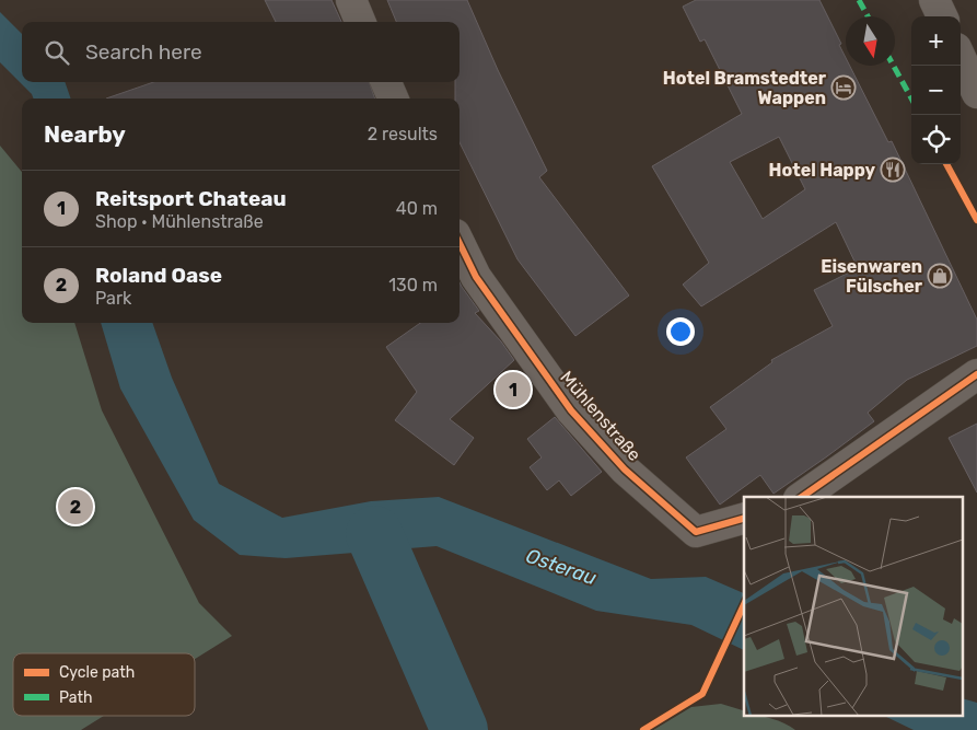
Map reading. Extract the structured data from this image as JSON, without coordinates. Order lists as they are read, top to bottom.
{
  "streets": {
    "street": ["Mühlenstraße"]
  },
  "water": ["Osterau"],
  "places": {
    "hotel": ["Hotel Bramstedter Wappen"],
    "restaurant": ["Hotel Happy"],
    "shop": ["Eisenwaren Fülscher"]
  },
  "legend": ["Cycle path", "Path"],
  "north": "bottom",
  "page": {
    "map_buttons": ["+", "−"],
    "search": "Search here",
    "heading": ["Nearby", "2 results"],
    "list": [
      {
        "mark": "1",
        "name": "Reitsport Chateau",
        "note": "Shop · Mühlenstraße",
        "value": "40 m"
      },
      {
        "mark": "2",
        "name": "Roland Oase",
        "note": "Park",
        "value": "130 m"
      }
    ],
    "pins": ["1", "2"]
  }
}
